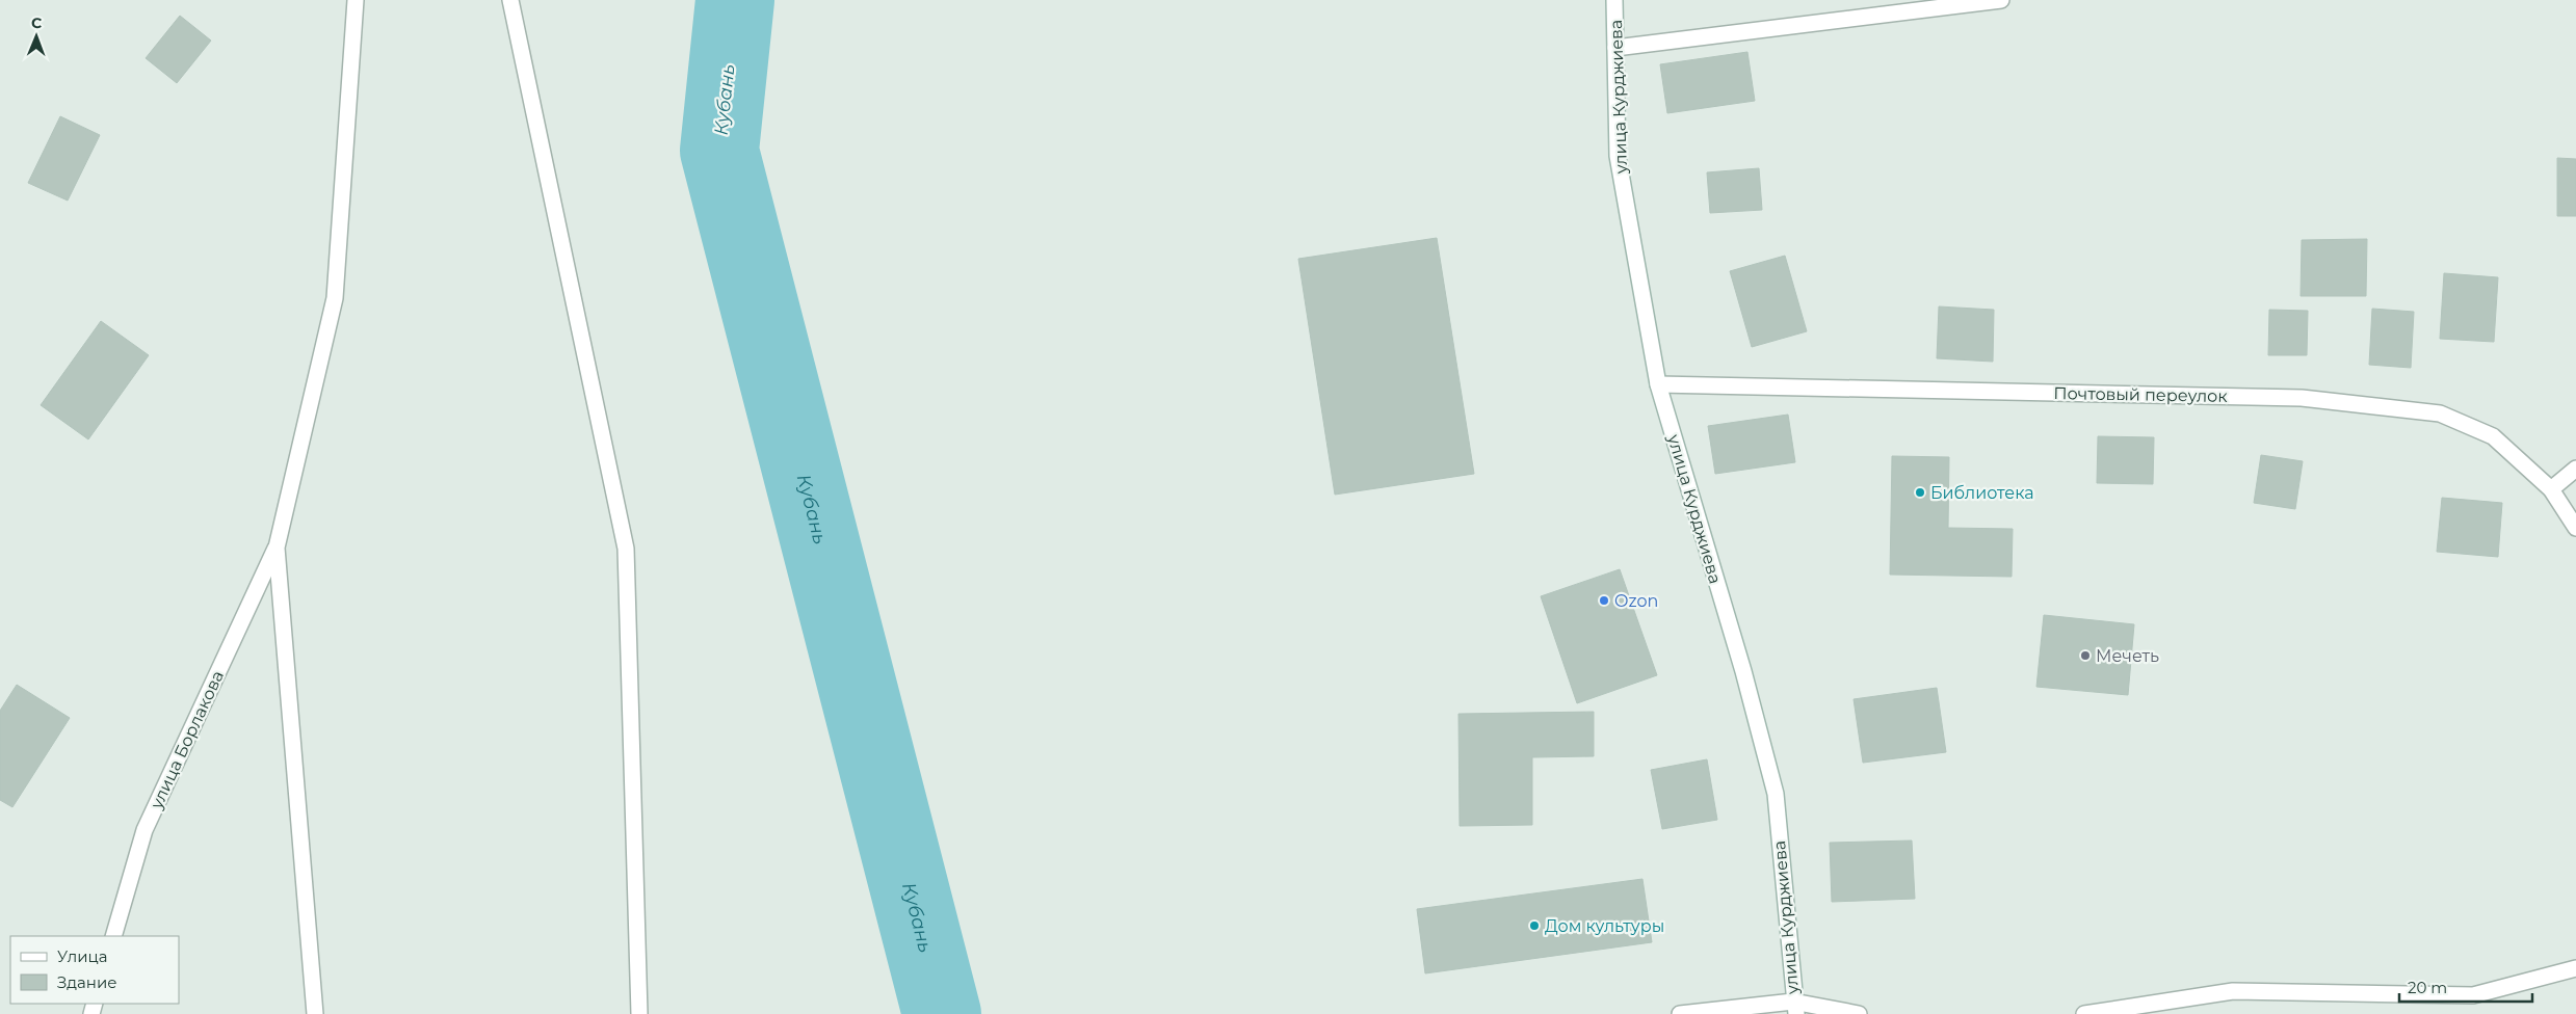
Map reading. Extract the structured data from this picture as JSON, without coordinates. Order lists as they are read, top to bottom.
{
  "streets": {
    "street": ["улица Курджиева", "Почтовый переулок", "улица Борлакова"]
  },
  "crossings": [
    ["улица Курджиева", "Почтовый переулок"]
  ],
  "water": ["Кубань"],
  "places": [
    "Библиотека",
    "Ozon",
    "Мечеть",
    "Дом культуры"
  ],
  "legend": ["Улица", "Здание"],
  "scale_bar": "20 m",
  "north": "top"
}
